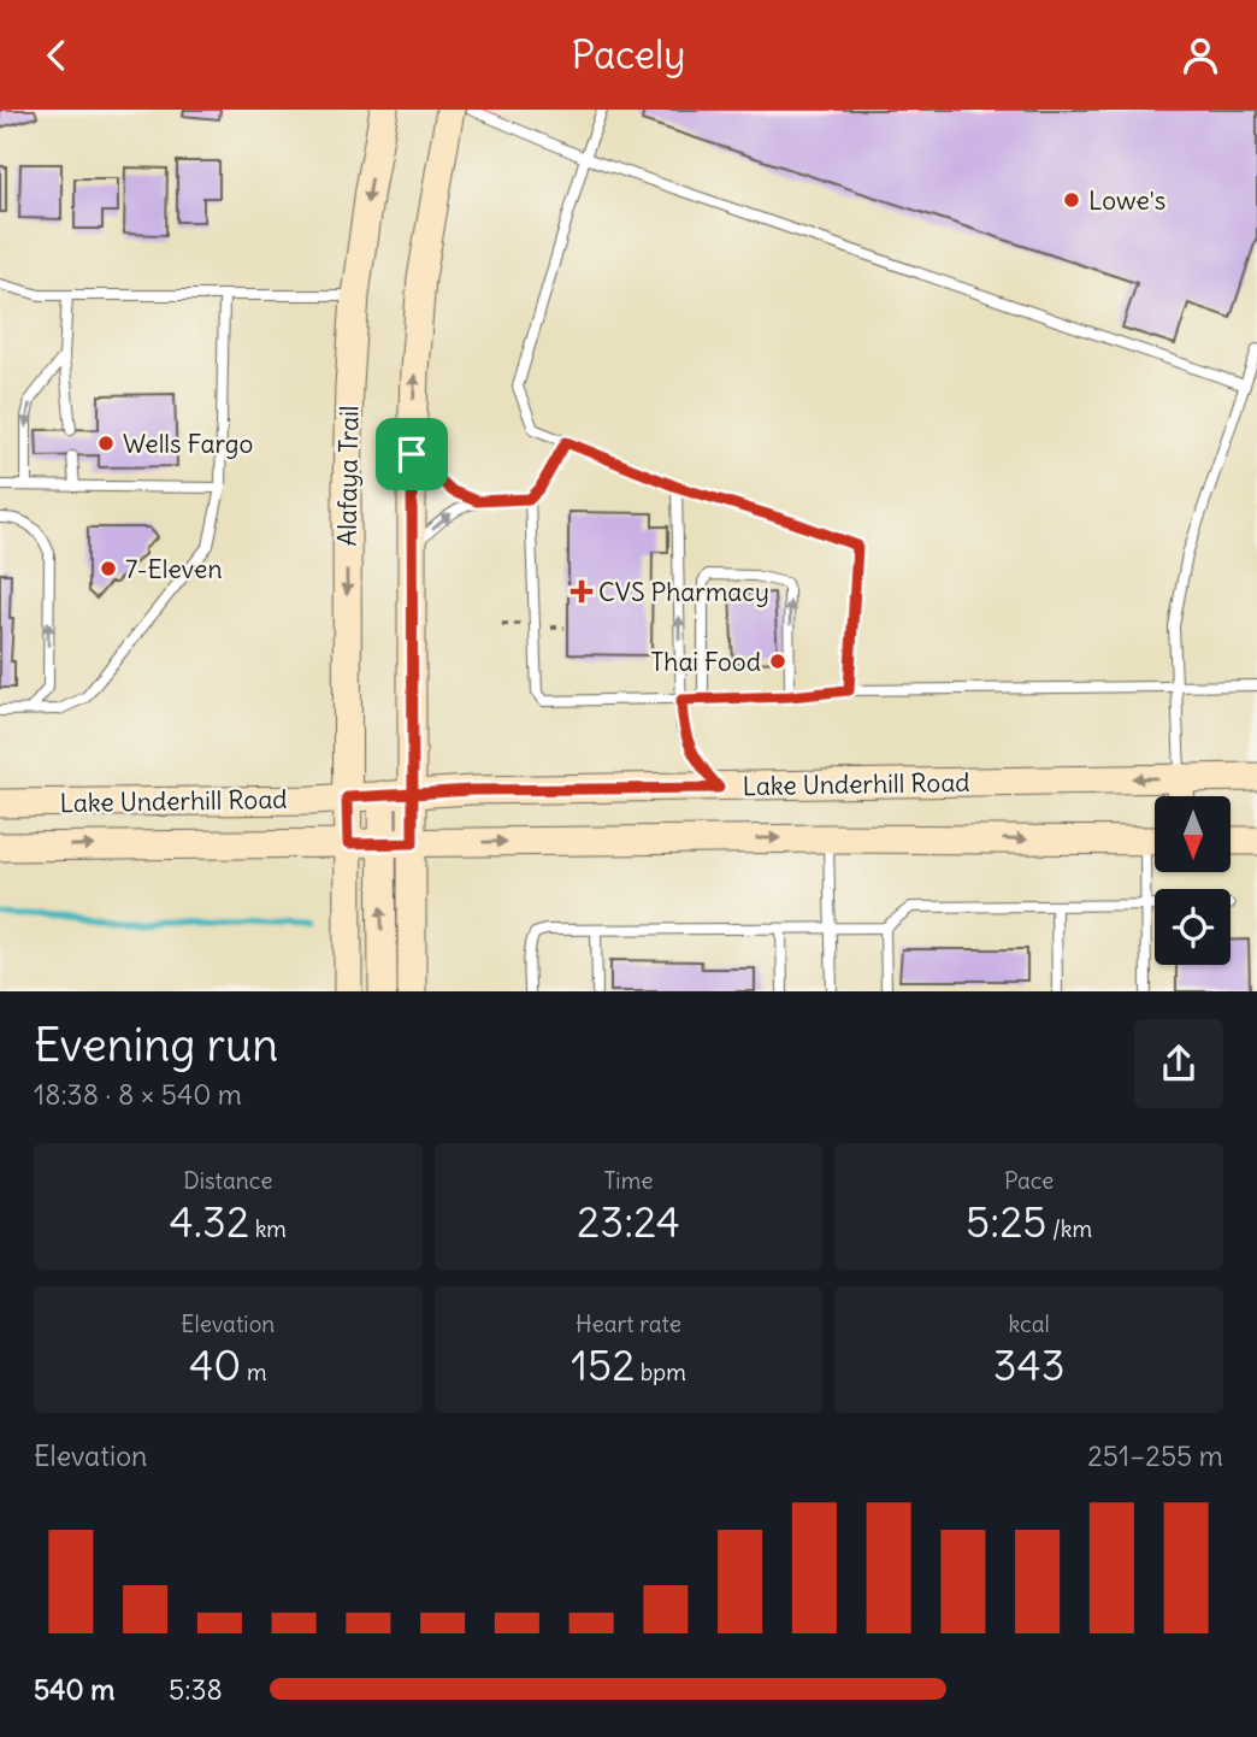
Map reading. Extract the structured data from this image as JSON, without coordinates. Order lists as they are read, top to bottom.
{
  "streets": {
    "street": ["Alafaya Trail", "Lake Underhill Road"]
  },
  "crossings": [
    ["Alafaya Trail", "Lake Underhill Road"]
  ],
  "places": {
    "other": [
      "Lowe's",
      "Wells Fargo",
      "7-Eleven",
      "Thai Food"
    ],
    "health": ["CVS Pharmacy"]
  },
  "north": "bottom",
  "page": {
    "header": "Pacely",
    "heading": ["Evening run", "18:38 · 8 × 540 m"],
    "stats": [
      ["Distance", "4.32 km"],
      ["Time", "23:24"],
      ["Pace", "5:25 /km"],
      ["Elevation", "40 m"],
      ["Heart rate", "152 bpm"],
      ["kcal", "343"]
    ],
    "chart": ["Elevation", "251–255 m"],
    "list": [
      {
        "name": "540 m",
        "note": "5:38"
      }
    ]
  }
}
